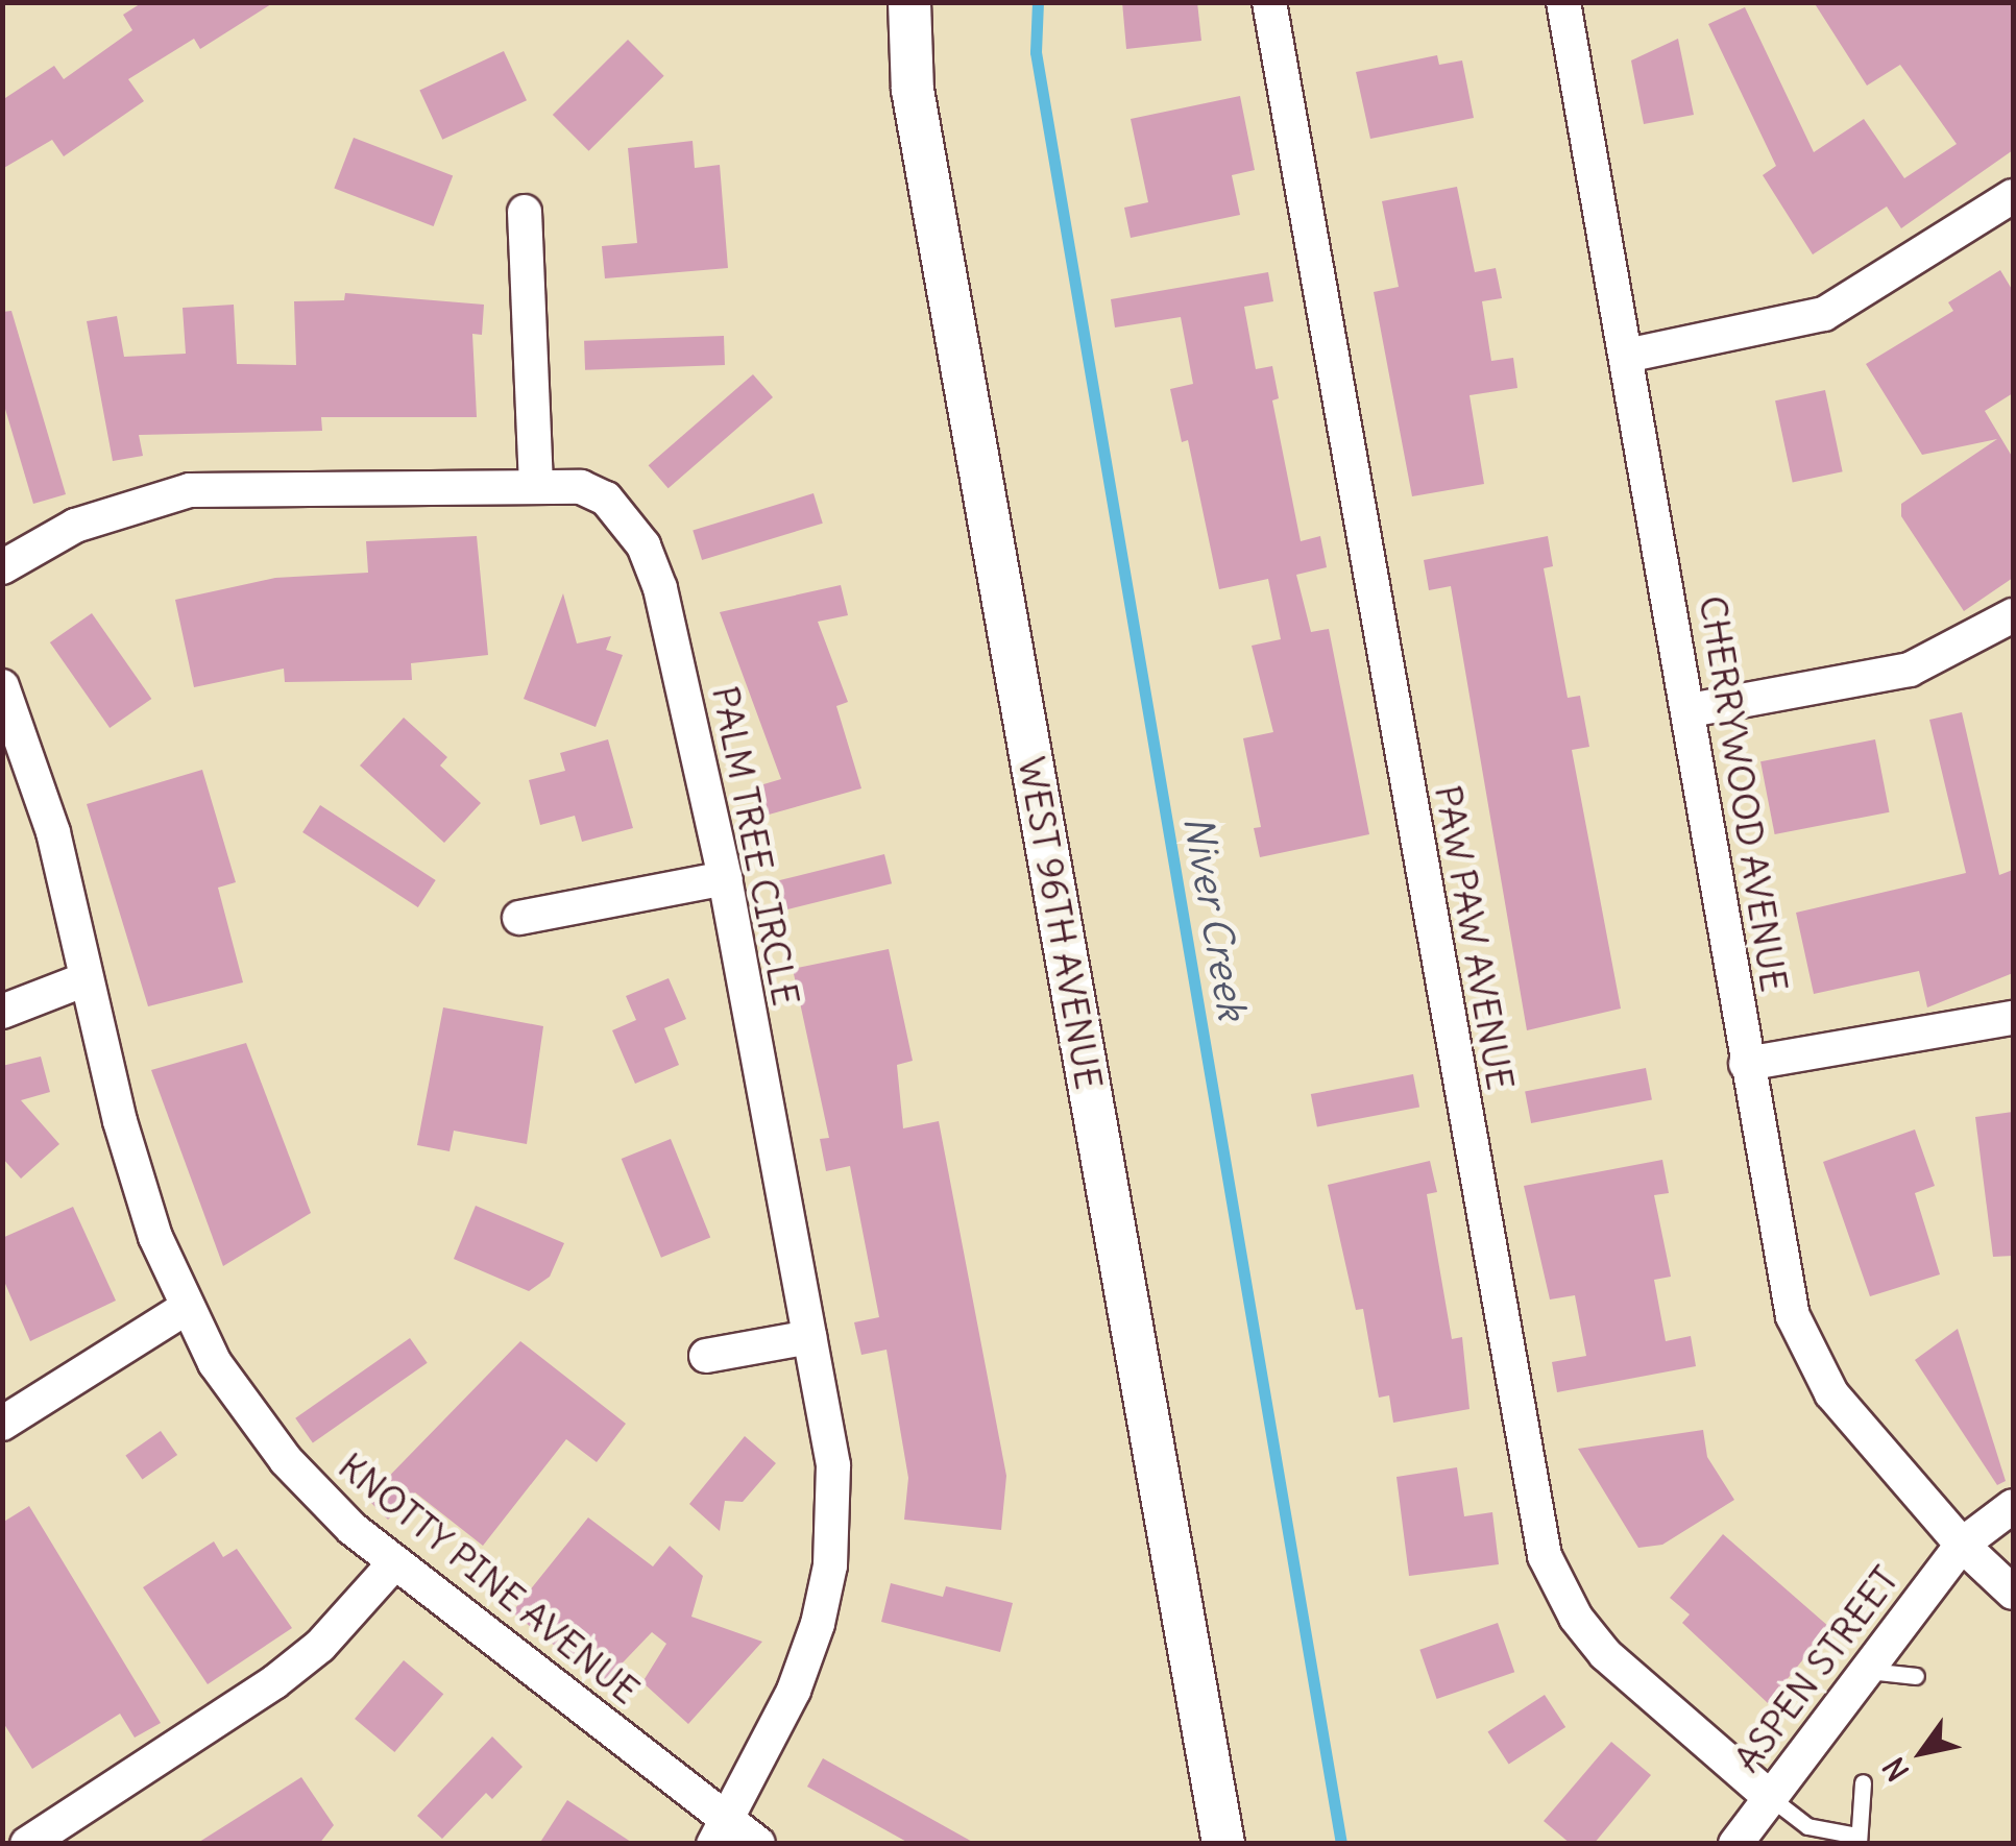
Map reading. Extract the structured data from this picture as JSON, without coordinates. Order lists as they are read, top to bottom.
{
  "streets": {
    "street": [
      "CHERRYWOOD AVENUE",
      "PALM TREE CIRCLE",
      "WEST 96TH AVENUE",
      "PAW PAW AVENUE",
      "KNOTTY PINE AVENUE",
      "ASPEN STREET"
    ]
  },
  "crossings": [
    ["CHERRYWOOD AVENUE", "ASPEN STREET"],
    ["PALM TREE CIRCLE", "KNOTTY PINE AVENUE"],
    ["PAW PAW AVENUE", "ASPEN STREET"]
  ],
  "water": ["Niver Creek"],
  "north": "bottom left"
}
